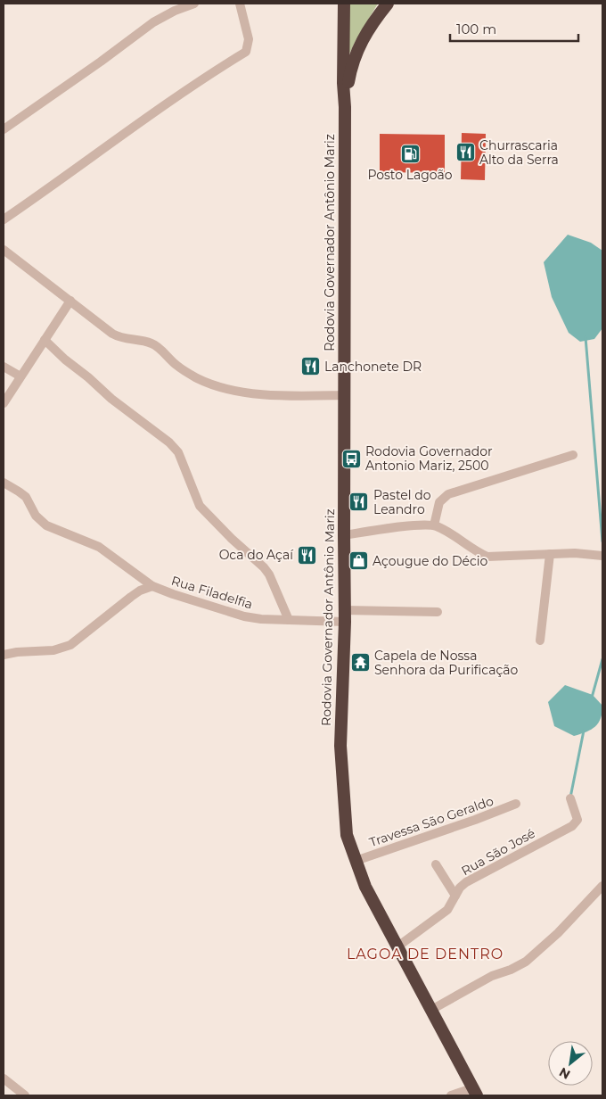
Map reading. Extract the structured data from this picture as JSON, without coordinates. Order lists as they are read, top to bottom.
{
  "streets": {
    "highway": ["Rodovia Governador Antônio Mariz"],
    "street": ["Rua Filadelfia", "Travessa São Geraldo", "Rua São José"]
  },
  "crossings": [
    ["Rodovia Governador Antônio Mariz", "Rua Filadelfia"],
    ["Rodovia Governador Antônio Mariz", "Travessa São Geraldo"],
    ["Rodovia Governador Antônio Mariz", "Rua São José"]
  ],
  "districts": ["LAGOA DE DENTRO"],
  "places": {
    "restaurant": [
      "Churrascaria Alto da Serra",
      "Lanchonete DR",
      "Pastel do Leandro",
      "Oca do Açaí"
    ],
    "fuel station": ["Posto Lagoão"],
    "bus stop": ["Rodovia Governador Antonio Mariz, 2500"],
    "shop": ["Açougue do Décio"],
    "temple": ["Capela de Nossa Senhora da Purificação"]
  },
  "scale_bar": "100 m",
  "north": "bottom left"
}
